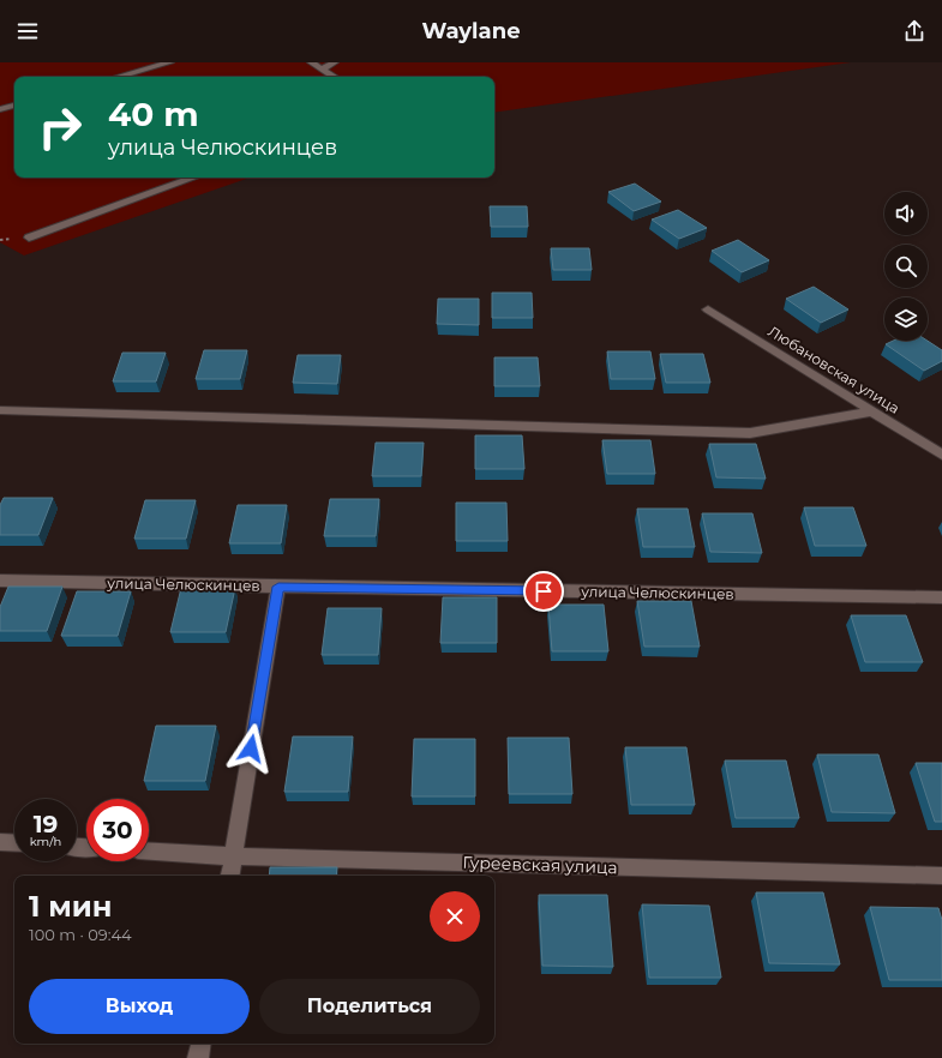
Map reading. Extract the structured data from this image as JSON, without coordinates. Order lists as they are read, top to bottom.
{
  "streets": {
    "street": ["Любановская улица", "улица Челюскинцев", "Гуреевская улица"]
  },
  "page": {
    "header": "Waylane",
    "turn": ["40 m", "улица Челюскинцев"],
    "speed": "19 km/h",
    "limit": "30",
    "heading": ["1 мин", "100 m · 09:44"],
    "buttons": ["Выход", "Поделиться"]
  }
}
